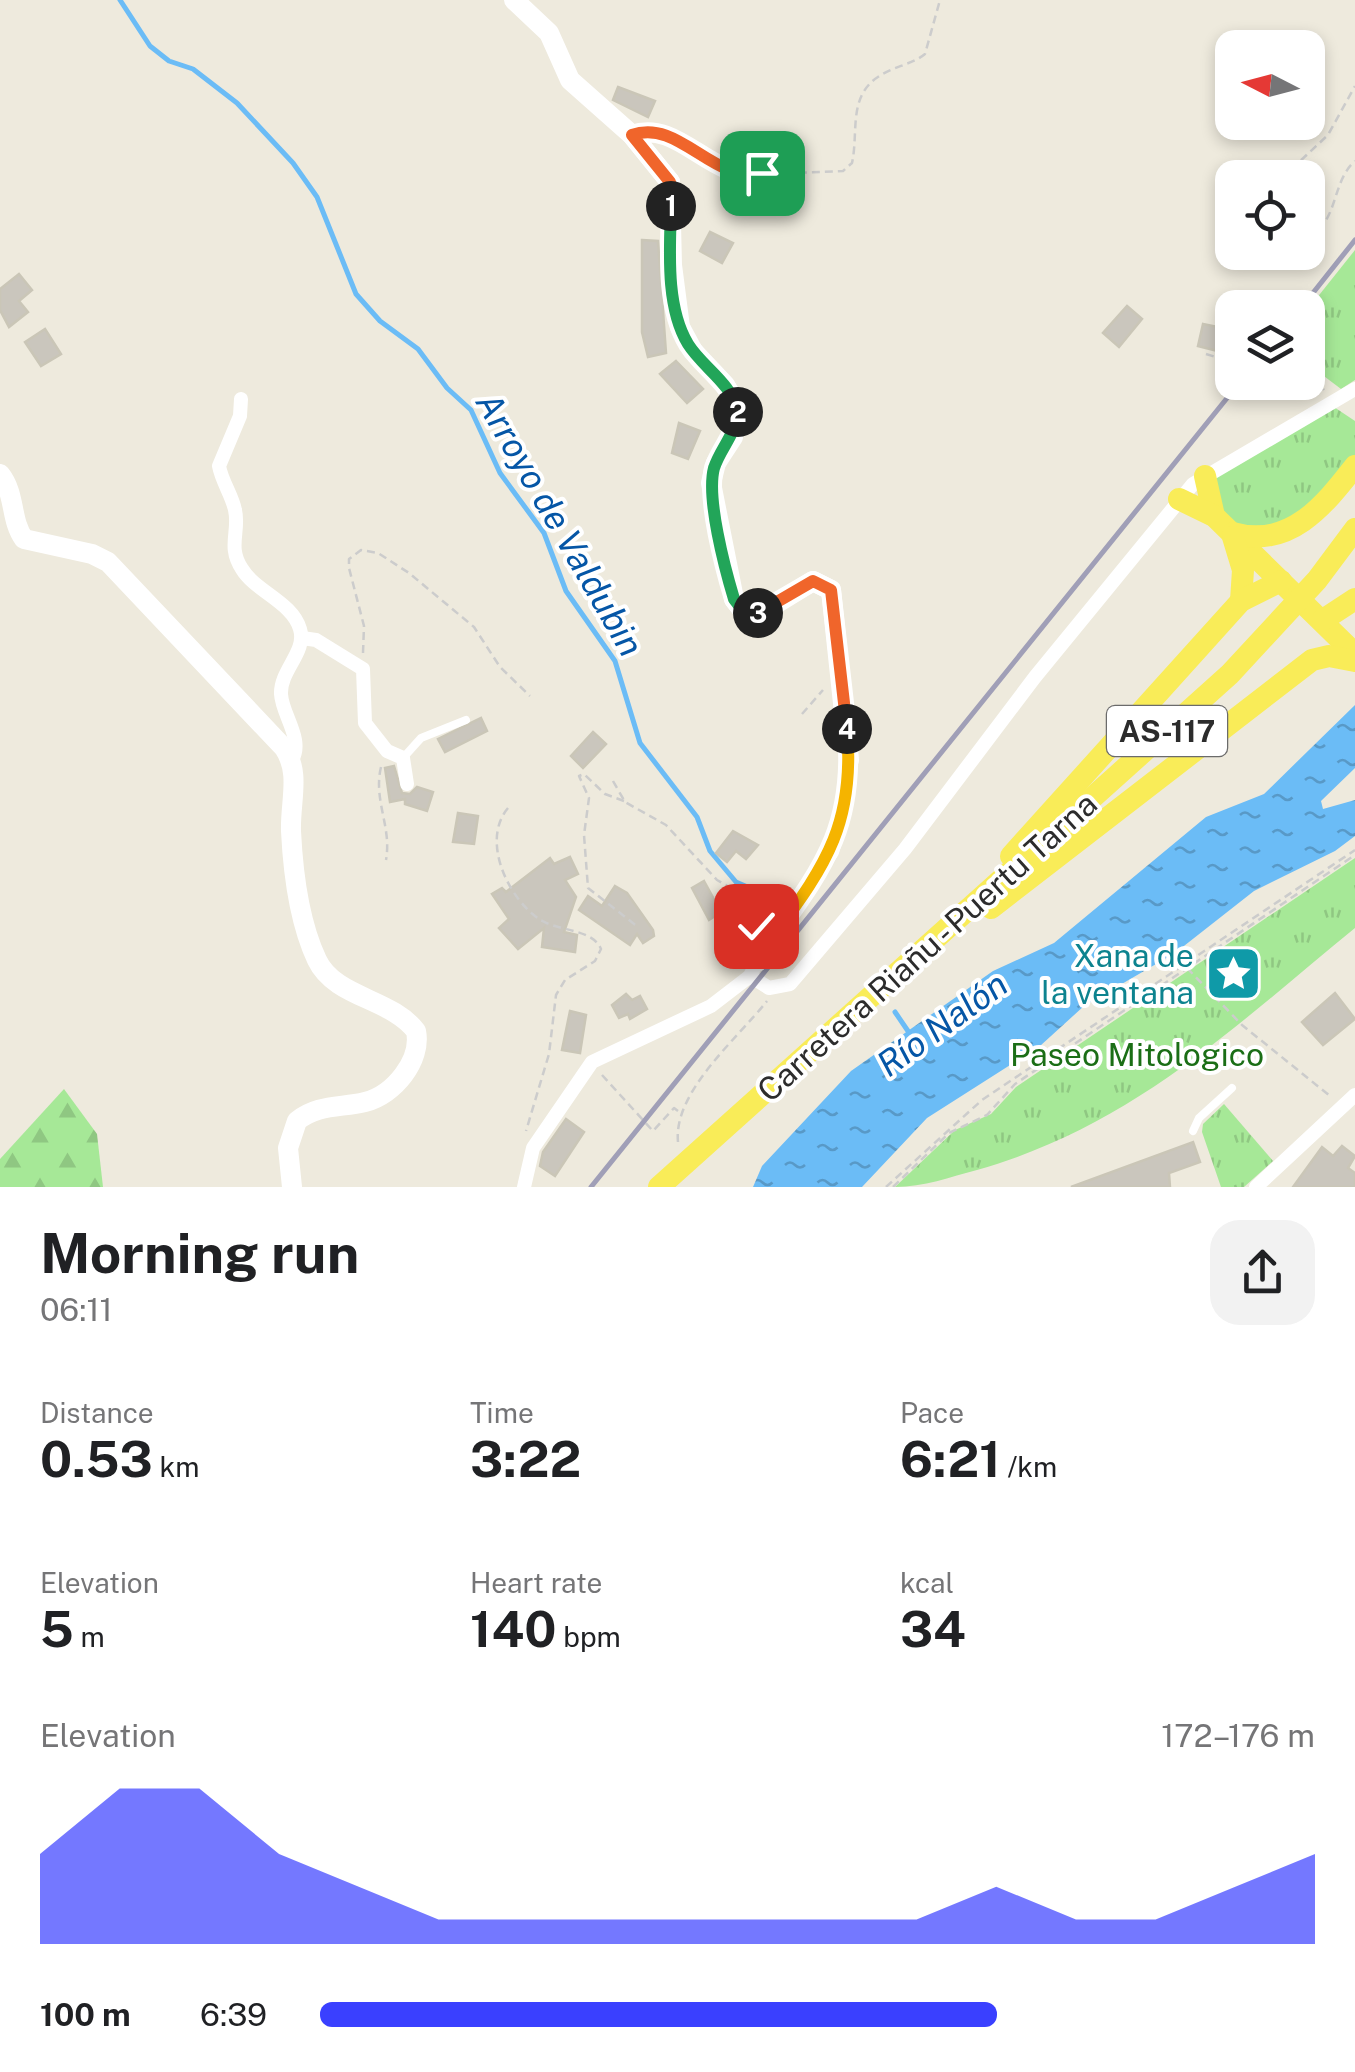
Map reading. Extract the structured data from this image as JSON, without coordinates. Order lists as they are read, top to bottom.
{
  "streets": {
    "main road": ["AS-117", "Carretera Riañu - Puertu Tarna"]
  },
  "water": ["Arroyo de Valdubin", "Río Nalón"],
  "parks": ["Paseo Mitologico"],
  "places": {
    "place": ["Xana de la ventana"]
  },
  "north": "left",
  "page": {
    "pins": [
      "1",
      "2",
      "3",
      "4"
    ],
    "heading": ["Morning run", "06:11"],
    "stats": [
      ["Distance", "0.53 km"],
      ["Time", "3:22"],
      ["Pace", "6:21 /km"],
      ["Elevation", "5 m"],
      ["Heart rate", "140 bpm"],
      ["kcal", "34"]
    ],
    "chart": ["Elevation", "172–176 m"],
    "list": [
      {
        "name": "100 m",
        "note": "6:39"
      }
    ]
  }
}
